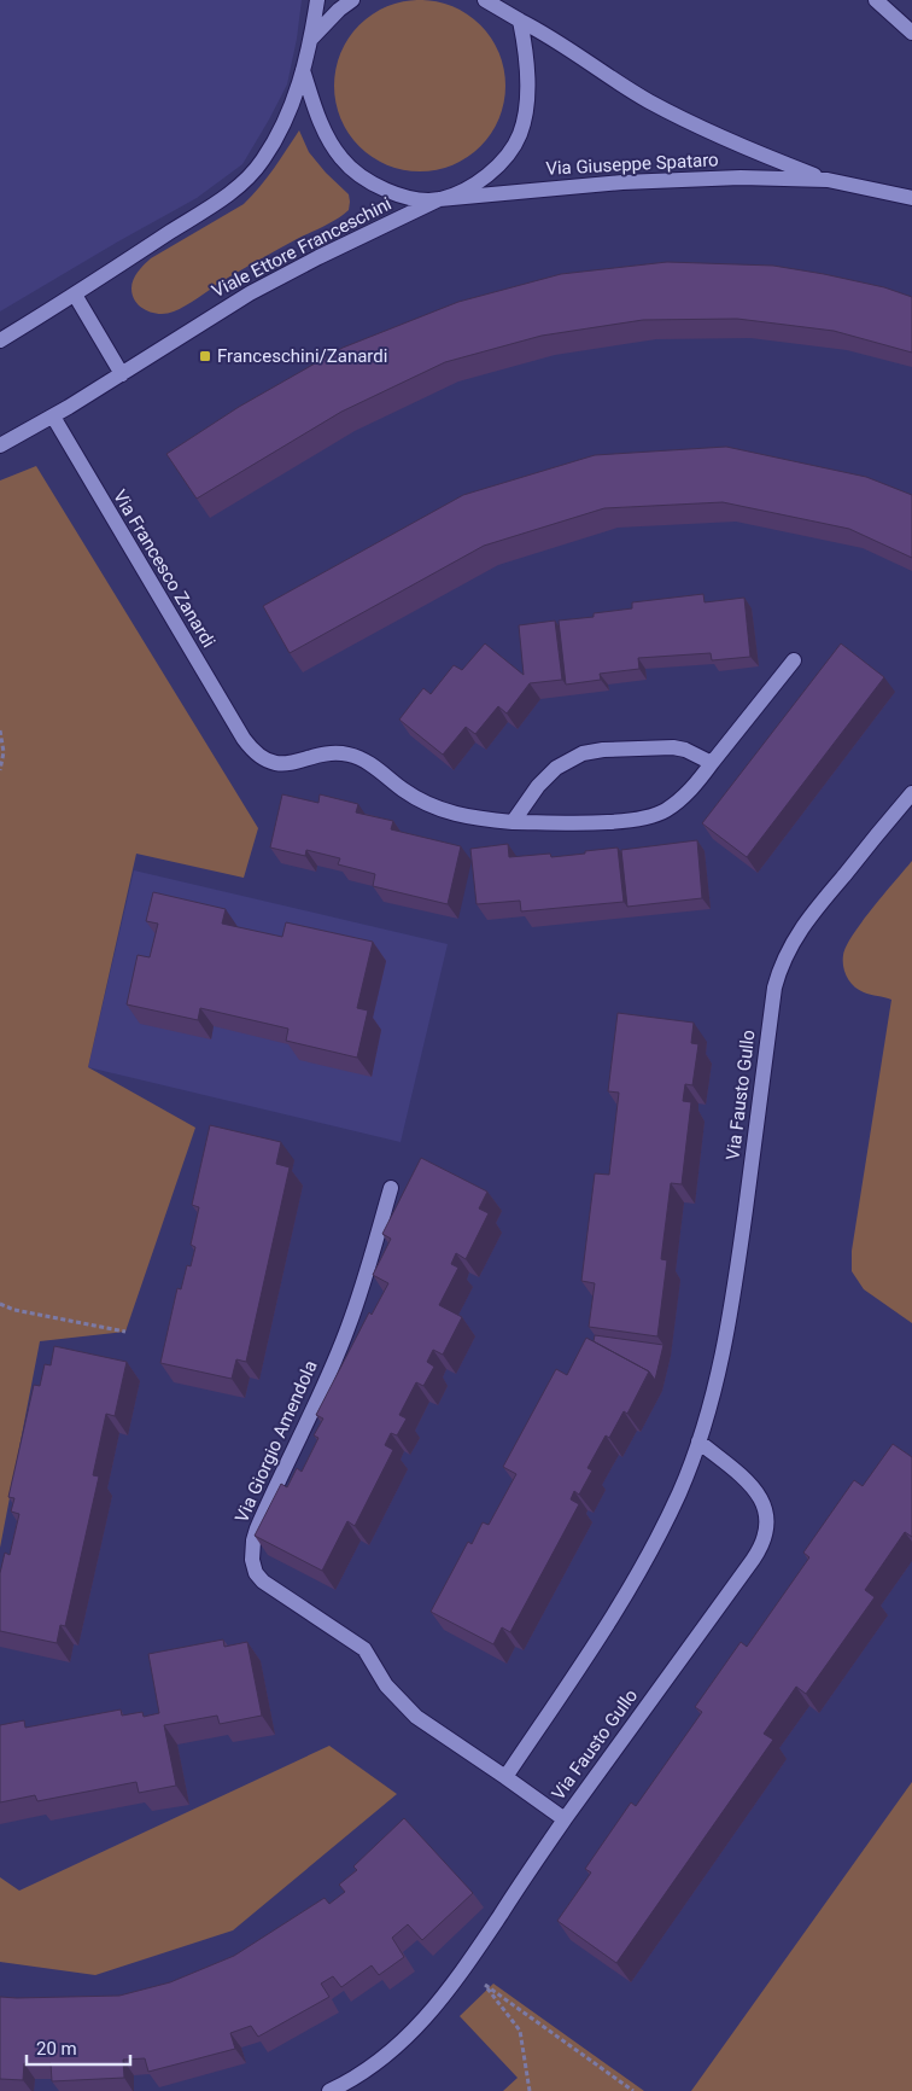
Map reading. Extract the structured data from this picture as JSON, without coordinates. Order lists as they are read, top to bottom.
{
  "streets": {
    "street": [
      "Via Giuseppe Spataro",
      "Viale Ettore Franceschini",
      "Via Francesco Zanardi",
      "Via Fausto Gullo",
      "Via Giorgio Amendola"
    ]
  },
  "crossings": [
    ["Via Giuseppe Spataro", "Viale Ettore Franceschini"],
    ["Viale Ettore Franceschini", "Via Francesco Zanardi"],
    ["Via Fausto Gullo", "Via Giorgio Amendola"]
  ],
  "places": {
    "transit": ["Franceschini/Zanardi"]
  },
  "scale_bar": "20 m"
}
